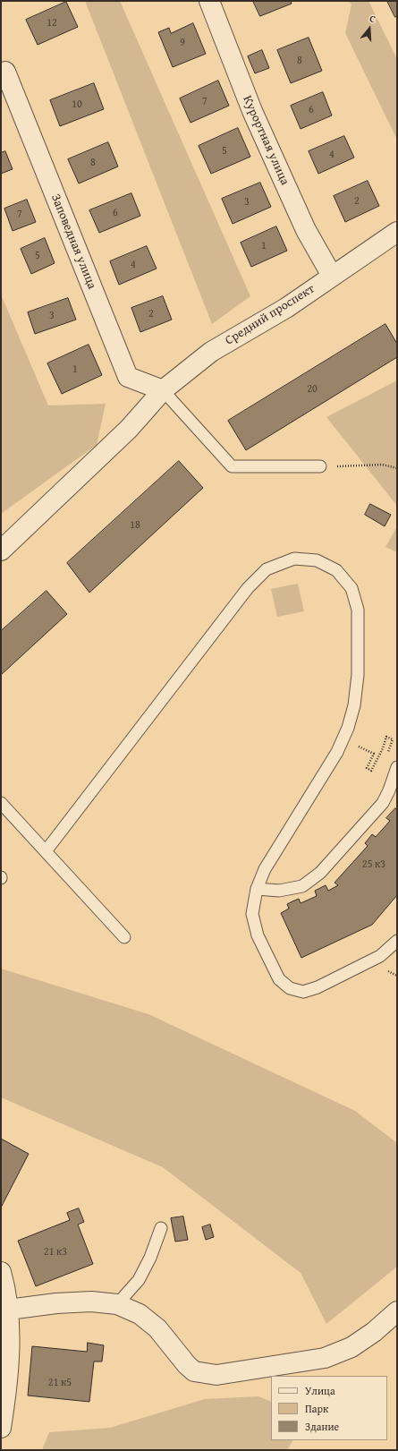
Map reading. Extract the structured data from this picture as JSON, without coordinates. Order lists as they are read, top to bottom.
{
  "streets": {
    "street": ["Курортная улица", "Заповедная улица", "Средний проспект"]
  },
  "crossings": [
    ["Курортная улица", "Средний проспект"],
    ["Заповедная улица", "Средний проспект"]
  ],
  "house_numbers": [
    "12",
    "9",
    "8",
    "7",
    "10",
    "6",
    "5",
    "4",
    "8",
    "2",
    "3",
    "6",
    "7",
    "1",
    "5",
    "4",
    "2",
    "3",
    "1",
    "20",
    "18",
    "25 к3",
    "21 к3",
    "21 к5"
  ],
  "legend": ["Улица", "Парк", "Здание"],
  "north": "top"
}
